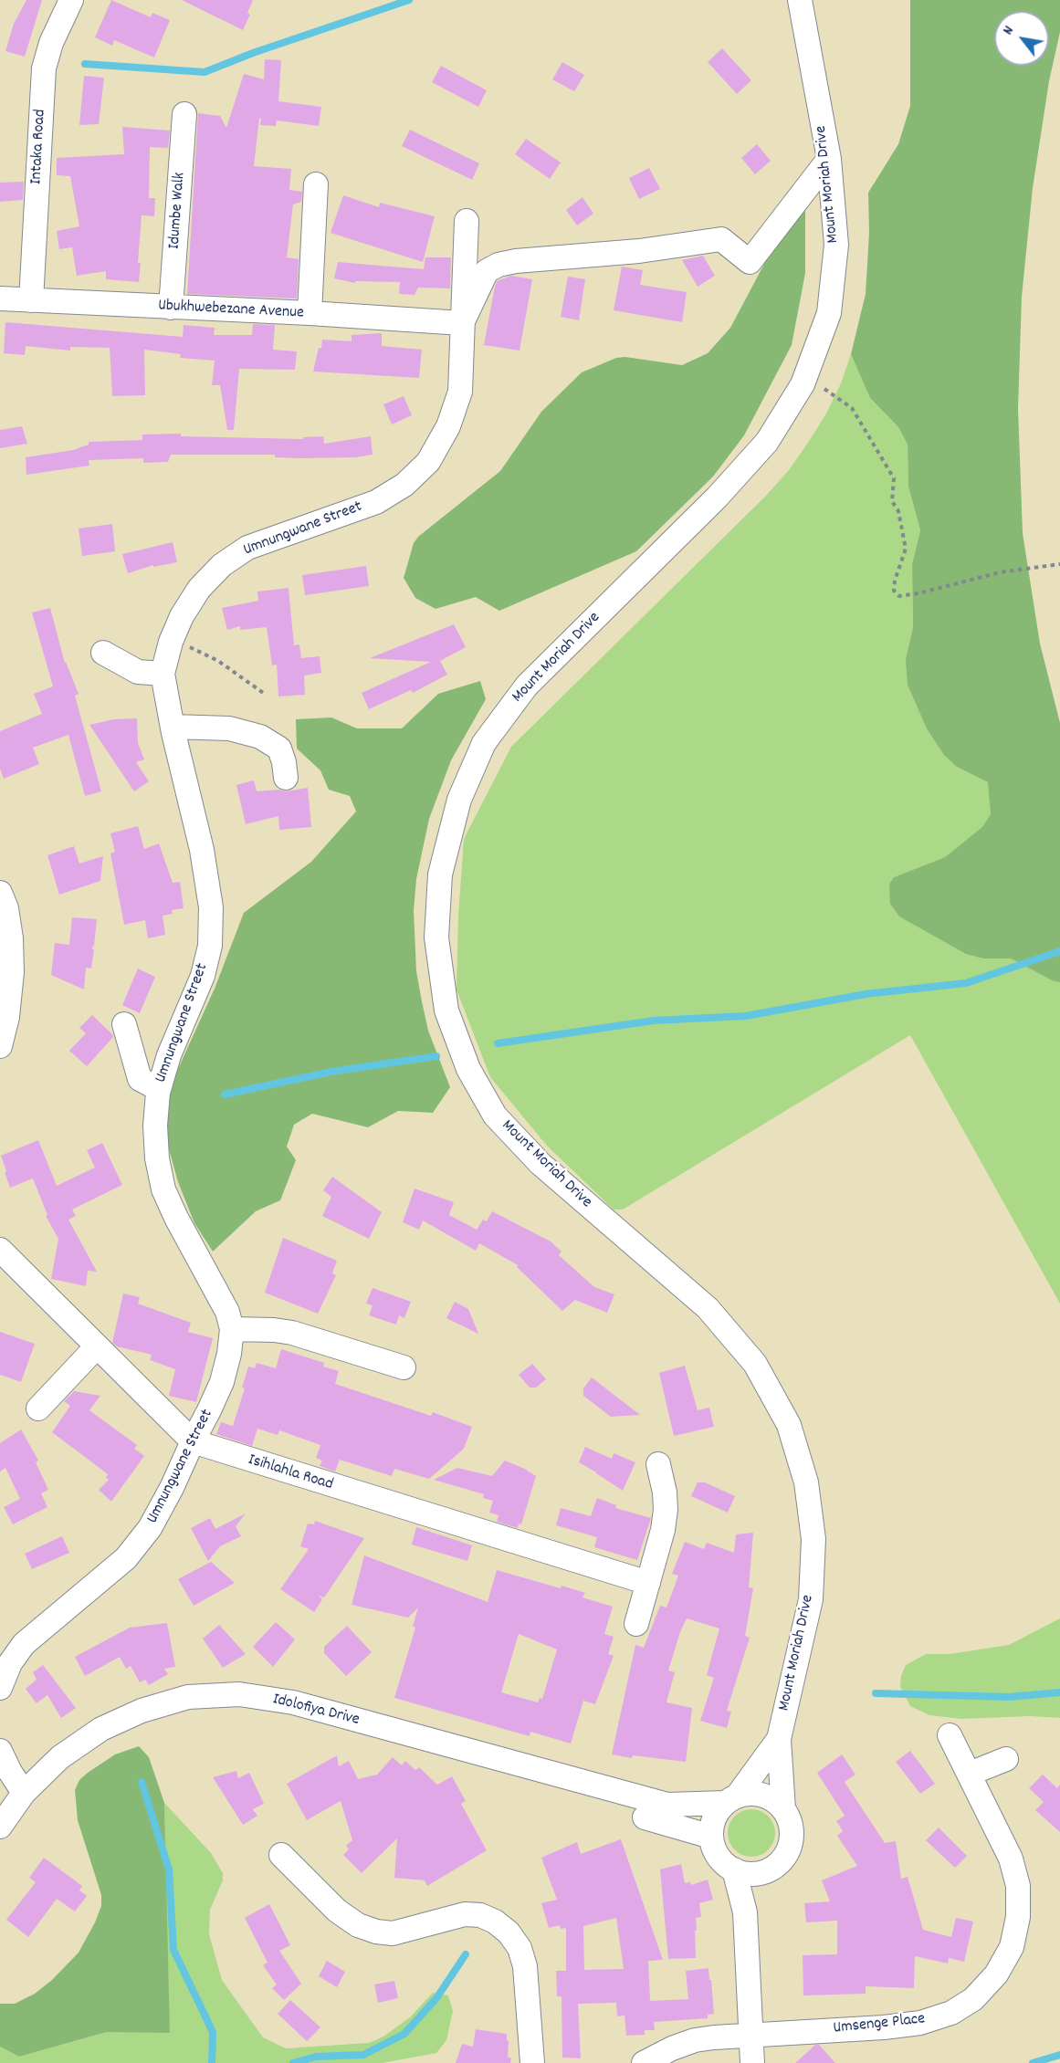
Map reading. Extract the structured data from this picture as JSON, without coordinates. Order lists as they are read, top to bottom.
{
  "streets": {
    "street": [
      "Intaka Road",
      "Mount Moriah Drive",
      "Idumbe Walk",
      "Ubukhwebezane Avenue",
      "Umnungwane Street",
      "Isihlahla Road",
      "Idolofiya Drive",
      "Umsenge Place"
    ]
  },
  "crossings": [
    ["Intaka Road", "Ubukhwebezane Avenue"],
    ["Mount Moriah Drive", "Umnungwane Street"],
    ["Mount Moriah Drive", "Idolofiya Drive"],
    ["Idumbe Walk", "Ubukhwebezane Avenue"],
    ["Ubukhwebezane Avenue", "Umnungwane Street"],
    ["Umnungwane Street", "Isihlahla Road"]
  ],
  "north": "top left"
}
